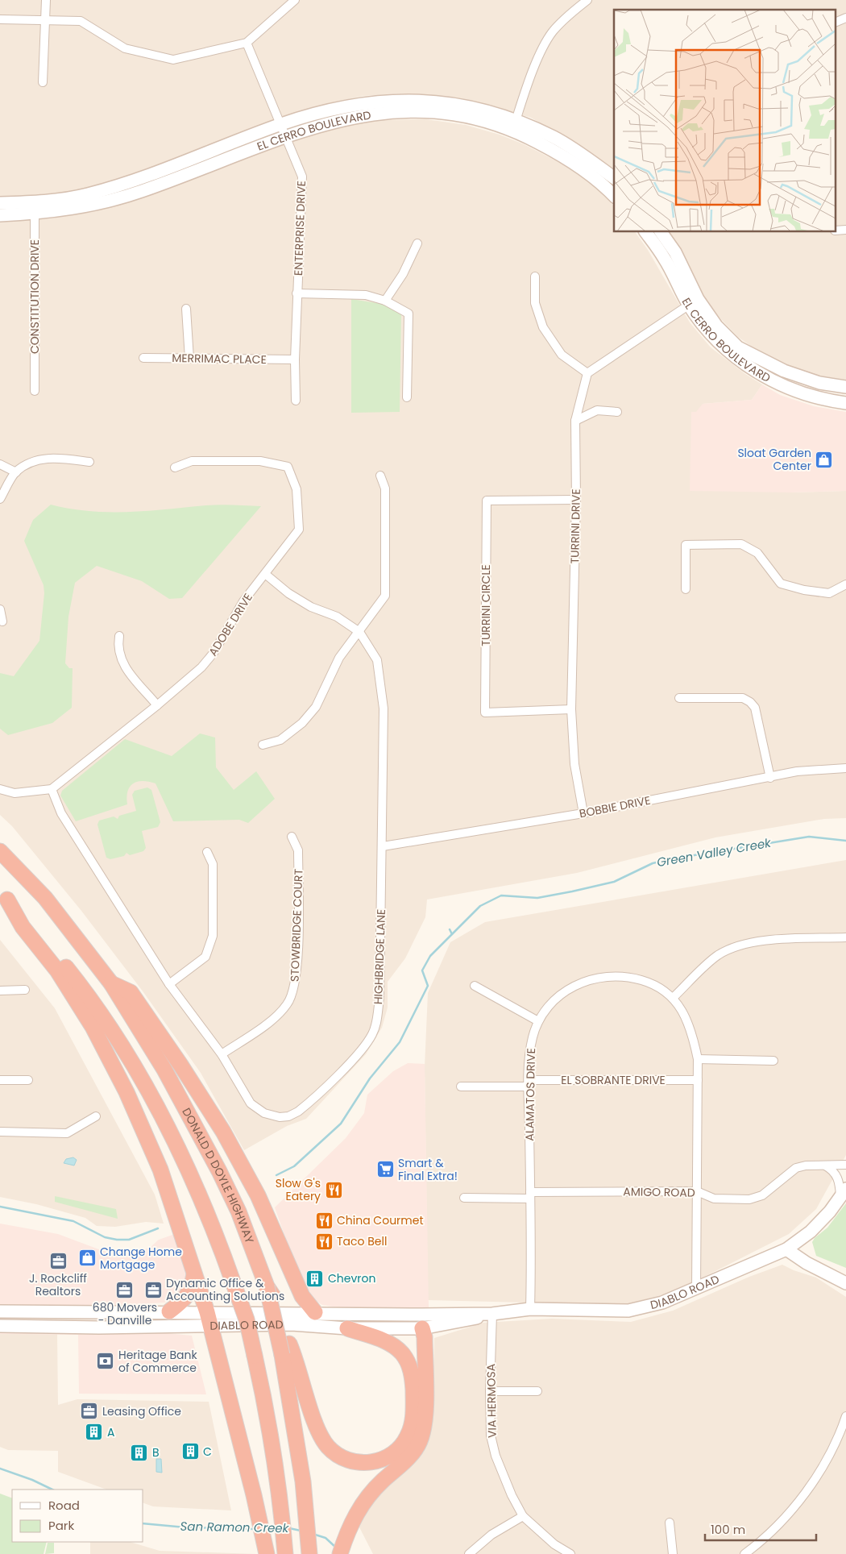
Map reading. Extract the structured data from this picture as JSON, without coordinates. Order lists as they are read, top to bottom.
{
  "streets": {
    "highway": ["DONALD D DOYLE HIGHWAY"],
    "street": [
      "EL CERRO BOULEVARD",
      "ENTERPRISE DRIVE",
      "CONSTITUTION DRIVE",
      "MERRIMAC PLACE",
      "TURRINI DRIVE",
      "TURRINI CIRCLE",
      "ADOBE DRIVE",
      "BOBBIE DRIVE",
      "STOWBRIDGE COURT",
      "HIGHBRIDGE LANE",
      "EL SOBRANTE DRIVE",
      "ALAMATOS DRIVE",
      "AMIGO ROAD",
      "DIABLO ROAD",
      "VIA HERMOSA"
    ]
  },
  "crossings": [
    ["EL CERRO BOULEVARD", "ENTERPRISE DRIVE"],
    ["EL CERRO BOULEVARD", "CONSTITUTION DRIVE"],
    ["ENTERPRISE DRIVE", "MERRIMAC PLACE"],
    ["TURRINI DRIVE", "TURRINI CIRCLE"],
    ["TURRINI DRIVE", "BOBBIE DRIVE"],
    ["ADOBE DRIVE", "HIGHBRIDGE LANE"],
    ["BOBBIE DRIVE", "HIGHBRIDGE LANE"],
    ["STOWBRIDGE COURT", "HIGHBRIDGE LANE"],
    ["EL SOBRANTE DRIVE", "ALAMATOS DRIVE"],
    ["ALAMATOS DRIVE", "AMIGO ROAD"],
    ["ALAMATOS DRIVE", "DIABLO ROAD"],
    ["DIABLO ROAD", "VIA HERMOSA"]
  ],
  "water": ["Green Valley Creek", "San Ramon Creek"],
  "places": {
    "shop": ["Sloat Garden Center", "Change Home Mortgage"],
    "supermarket": ["Smart & Final Extra!"],
    "restaurant": ["Slow G's Eatery", "China Courmet", "Taco Bell"],
    "office": [
      "J. Rockcliff Realtors",
      "680 Movers - Danville",
      "Dynamic Office & Accounting Solutions",
      "Leasing Office"
    ],
    "building": [
      "Chevron",
      "A",
      "C",
      "B"
    ],
    "bank": ["Heritage Bank of Commerce"]
  },
  "legend": ["Road", "Park"],
  "scale_bar": "100 m"
}
